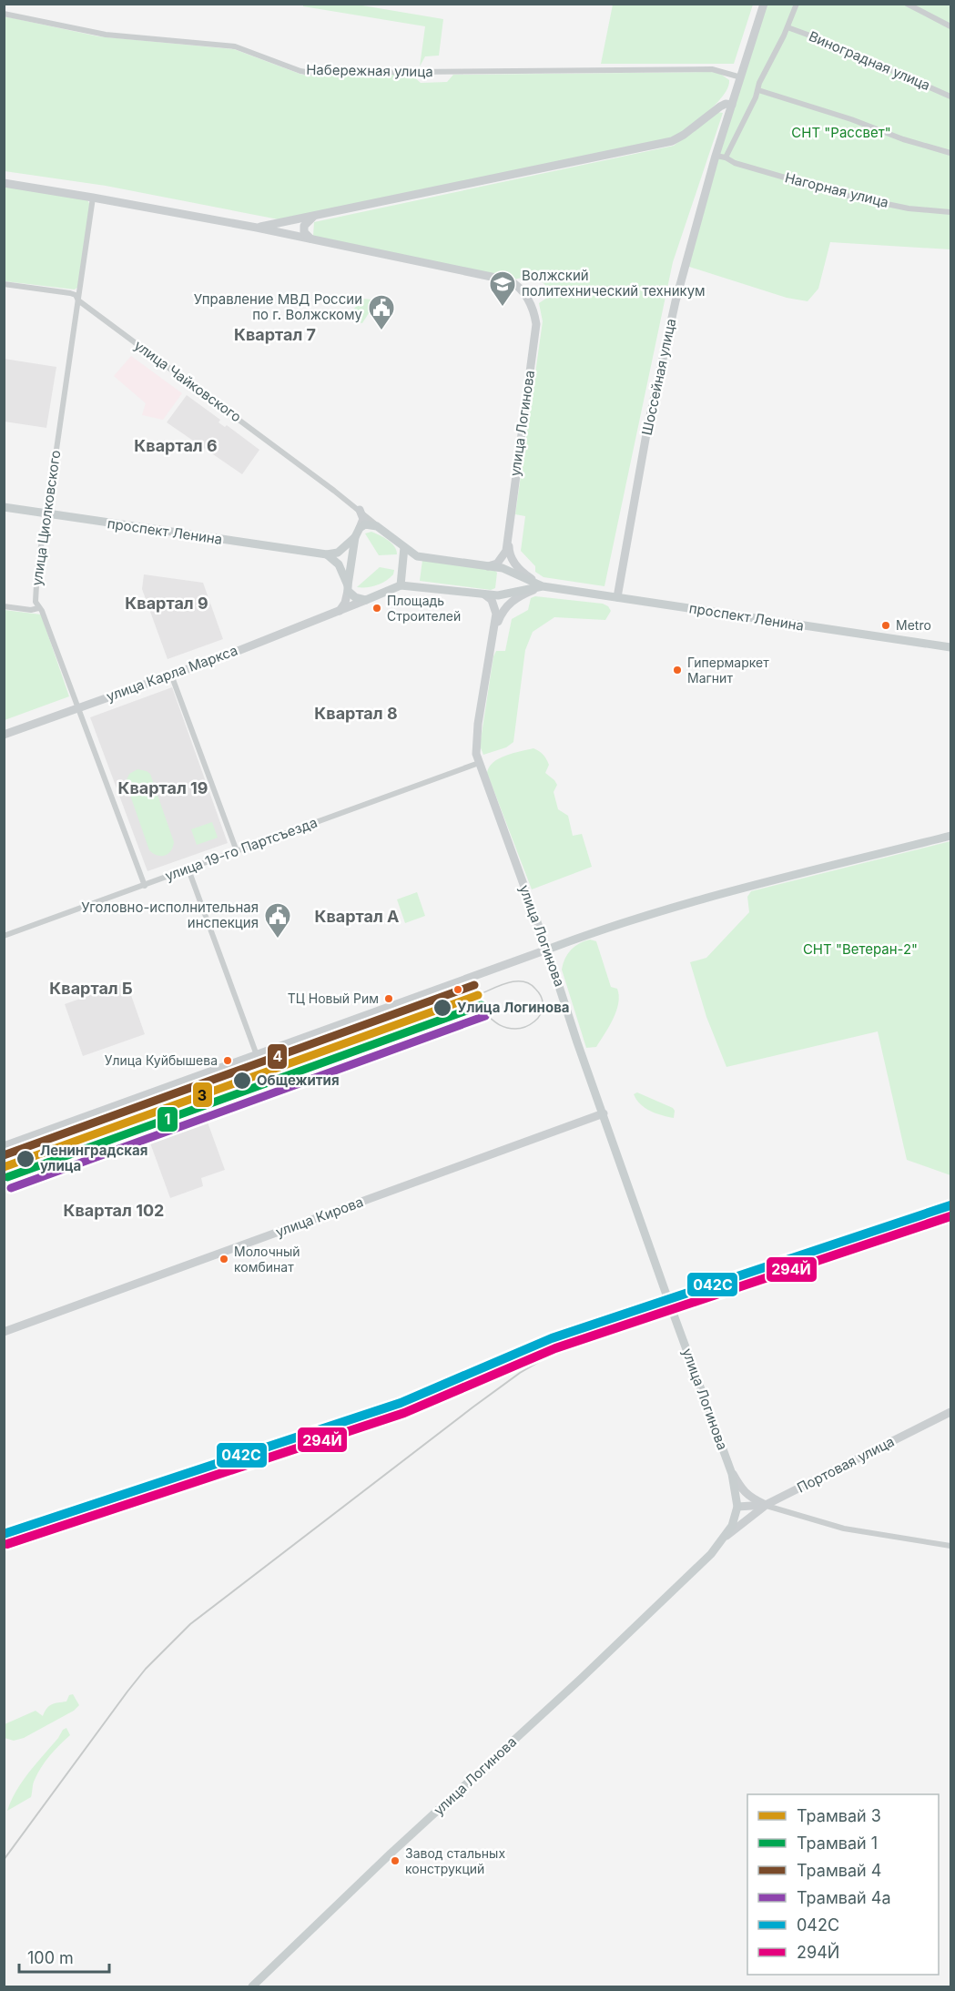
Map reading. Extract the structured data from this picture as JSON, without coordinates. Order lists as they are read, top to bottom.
{
  "streets": {
    "main road": ["улица Логинова", "проспект Ленина"],
    "street": [
      "Виноградная улица",
      "Набережная улица",
      "Нагорная улица",
      "Шоссейная улица",
      "улица Чайковского",
      "улица Циолковского",
      "улица Карла Маркса",
      "улица 19-го Партсъезда",
      "улица Кирова",
      "Портовая улица"
    ]
  },
  "crossings": [
    ["Набережная улица", "Шоссейная улица"],
    ["Нагорная улица", "Шоссейная улица"],
    ["Шоссейная улица", "проспект Ленина"],
    ["улица Чайковского", "улица Циолковского"],
    ["улица Чайковского", "проспект Ленина"],
    ["улица Чайковского", "улица Карла Маркса"],
    ["улица Логинова", "проспект Ленина"],
    ["улица Логинова", "улица 19-го Партсъезда"],
    ["улица Логинова", "улица Кирова"],
    ["улица Логинова", "Портовая улица"],
    ["улица Циолковского", "проспект Ленина"],
    ["улица Циолковского", "улица Карла Маркса"],
    ["улица Циолковского", "улица 19-го Партсъезда"],
    ["проспект Ленина", "улица Карла Маркса"]
  ],
  "districts": [
    "Квартал 7",
    "Квартал 6",
    "Квартал 9",
    "Квартал 8",
    "Квартал 19",
    "Квартал А",
    "Квартал Б",
    "Квартал 102"
  ],
  "parks": ["СНТ \"Рассвет\"", "СНТ \"Ветеран-2\""],
  "places": {
    "school or university": ["Волжский политехнический техникум"],
    "public building": ["Управление МВД России по г. Волжскому", "Уголовно-исполнительная инспекция"],
    "other": [
      "Площадь Строителей",
      "Metro",
      "Гипермаркет Магнит",
      "ТЦ Новый Рим",
      "Улица Логинова",
      "Улица Куйбышева",
      "Общежития",
      "Ленинградская улица",
      "Молочный комбинат",
      "Завод стальных конструкций"
    ]
  },
  "lines": [
    "tram line 4",
    "tram line 3",
    "tram line 1",
    "tram line 4а",
    "transit line 042С",
    "transit line 294Й"
  ],
  "legend": [
    "Трамвай 3",
    "Трамвай 1",
    "Трамвай 4",
    "Трамвай 4а",
    "042С",
    "294Й"
  ],
  "scale_bar": "100 m"
}
